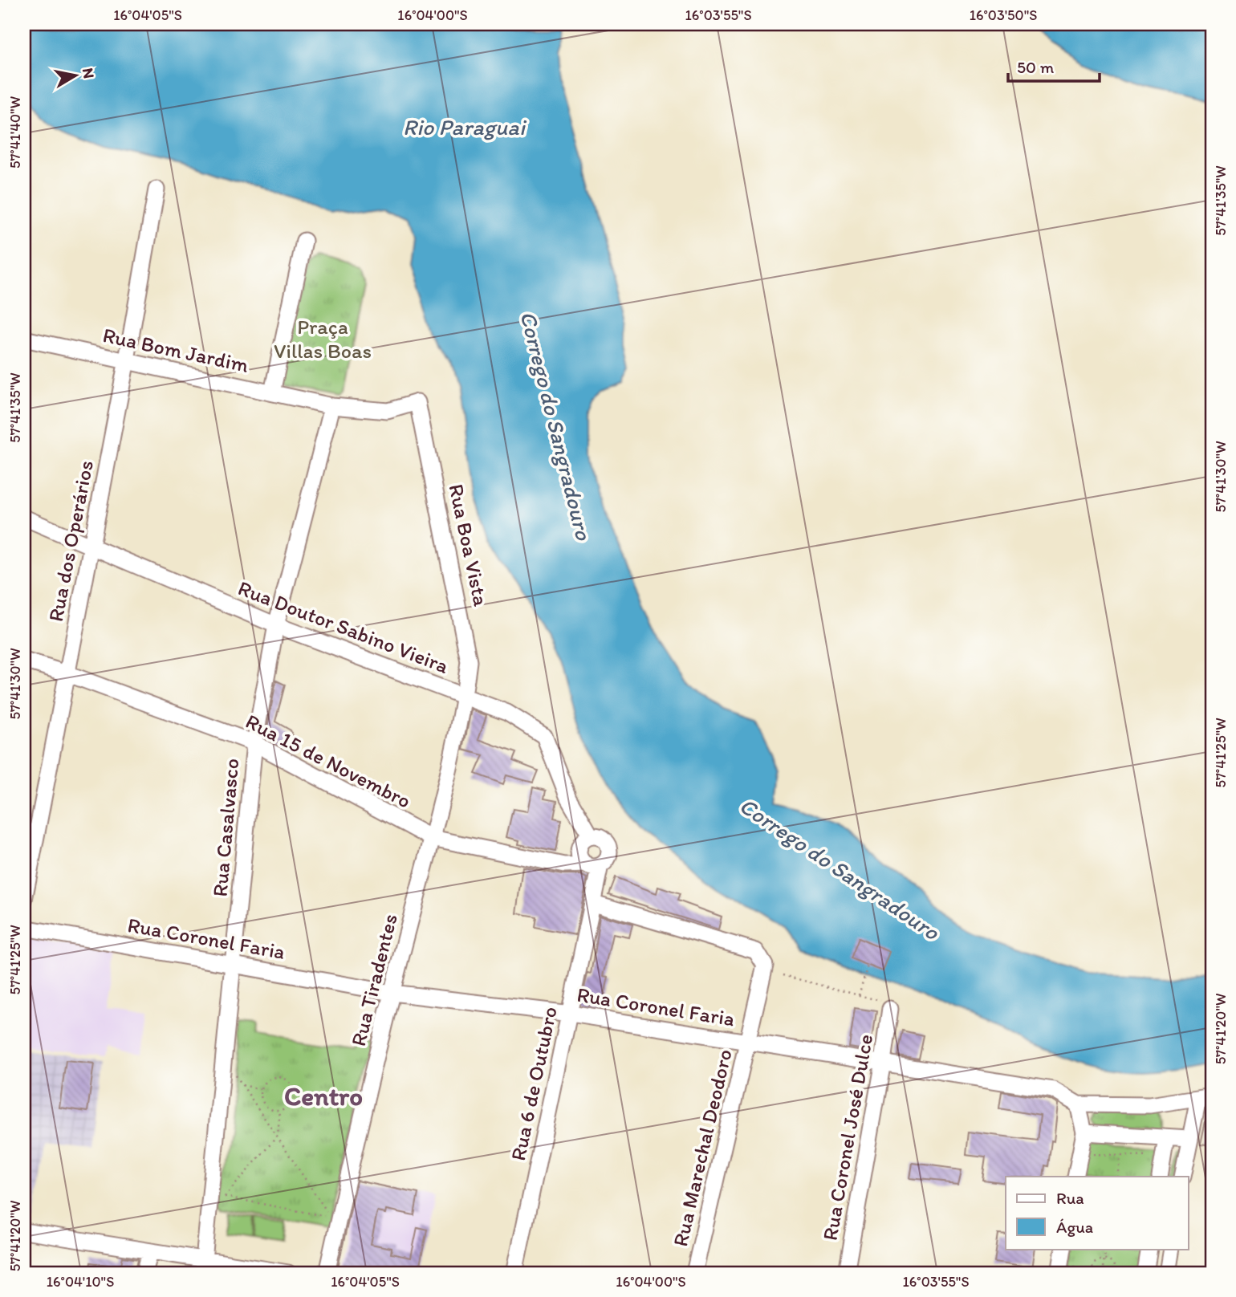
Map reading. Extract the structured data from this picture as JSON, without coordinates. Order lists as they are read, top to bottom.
{
  "streets": {
    "street": [
      "Rua Bom Jardim",
      "Rua dos Operários",
      "Rua Boa Vista",
      "Rua Doutor Sabino Vieira",
      "Rua 15 de Novembro",
      "Rua Casalvasco",
      "Rua Coronel Faria",
      "Rua Tiradentes",
      "Rua 6 de Outubro",
      "Rua Coronel José Dulce",
      "Rua Marechal Deodoro"
    ]
  },
  "crossings": [
    ["Rua Bom Jardim", "Rua dos Operários"],
    ["Rua Bom Jardim", "Rua Boa Vista"],
    ["Rua Bom Jardim", "Rua Casalvasco"],
    ["Rua dos Operários", "Rua Doutor Sabino Vieira"],
    ["Rua dos Operários", "Rua 15 de Novembro"],
    ["Rua Boa Vista", "Rua Doutor Sabino Vieira"],
    ["Rua Boa Vista", "Rua Tiradentes"],
    ["Rua Doutor Sabino Vieira", "Rua 15 de Novembro"],
    ["Rua Doutor Sabino Vieira", "Rua Casalvasco"],
    ["Rua Doutor Sabino Vieira", "Rua Tiradentes"],
    ["Rua Doutor Sabino Vieira", "Rua 6 de Outubro"],
    ["Rua 15 de Novembro", "Rua Casalvasco"],
    ["Rua 15 de Novembro", "Rua Tiradentes"],
    ["Rua 15 de Novembro", "Rua 6 de Outubro"],
    ["Rua Casalvasco", "Rua Coronel Faria"],
    ["Rua Coronel Faria", "Rua Tiradentes"],
    ["Rua Coronel Faria", "Rua 6 de Outubro"],
    ["Rua Coronel Faria", "Rua Coronel José Dulce"],
    ["Rua Coronel Faria", "Rua Marechal Deodoro"],
    ["Rua 6 de Outubro", "Rua Marechal Deodoro"]
  ],
  "districts": ["Centro"],
  "water": ["Rio Paraguai", "Corrego do Sangradouro"],
  "parks": ["Praça Villas Boas"],
  "legend": ["Rua", "Água"],
  "scale_bar": "50 m",
  "north": "right",
  "coordinates": [
    "16°04'05\"S",
    "16°04'00\"S",
    "16°03'55\"S",
    "16°03'50\"S",
    "57°41'40\"W",
    "57°41'35\"W",
    "57°41'30\"W",
    "57°41'25\"W",
    "57°41'20\"W",
    "16°04'10\"S"
  ]
}
